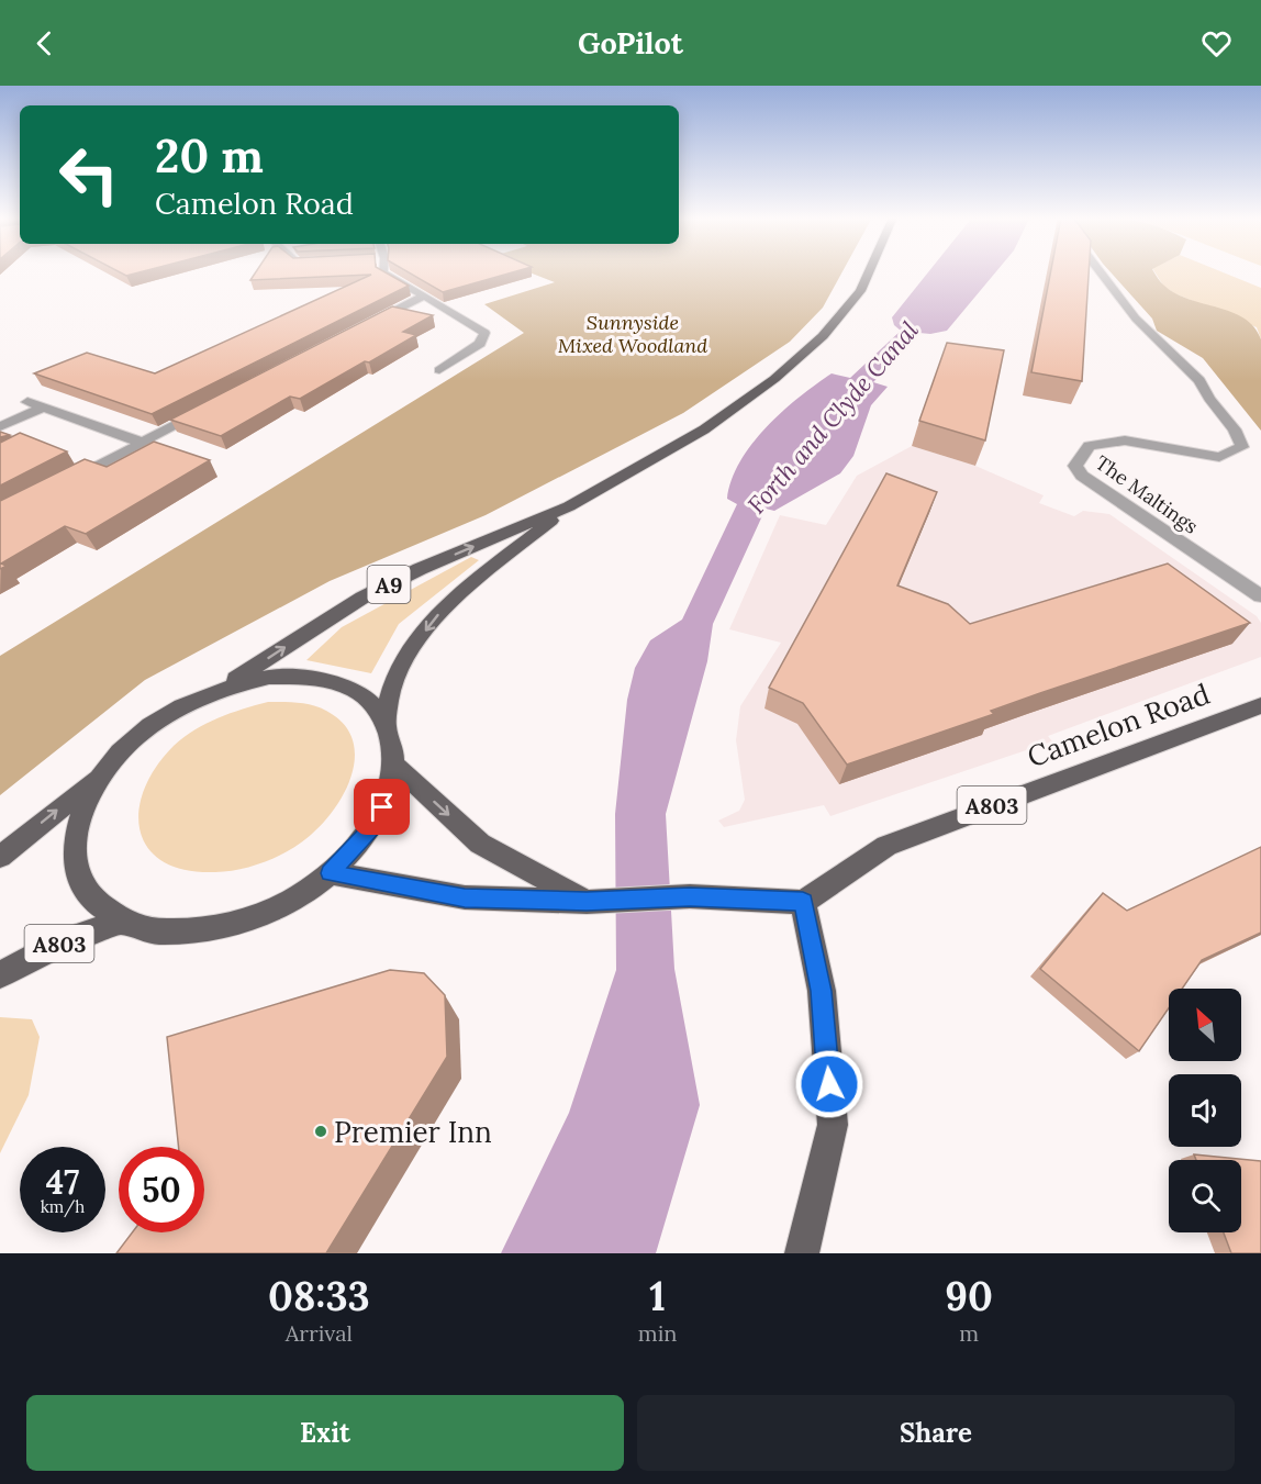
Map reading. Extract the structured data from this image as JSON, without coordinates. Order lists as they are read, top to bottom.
{
  "streets": {
    "main road": ["A9", "Camelon Road", "A803"],
    "street": ["The Maltings"]
  },
  "water": ["Forth and Clyde Canal"],
  "parks": ["Sunnyside Mixed Woodland"],
  "places": ["Premier Inn"],
  "north": "top left",
  "page": {
    "header": "GoPilot",
    "turn": ["20 m", "Camelon Road"],
    "speed": "47 km/h",
    "limit": "50",
    "eta": [
      "08:33",
      "Arrival",
      "1",
      "min",
      "90",
      "m"
    ],
    "buttons": ["Exit", "Share"]
  }
}
